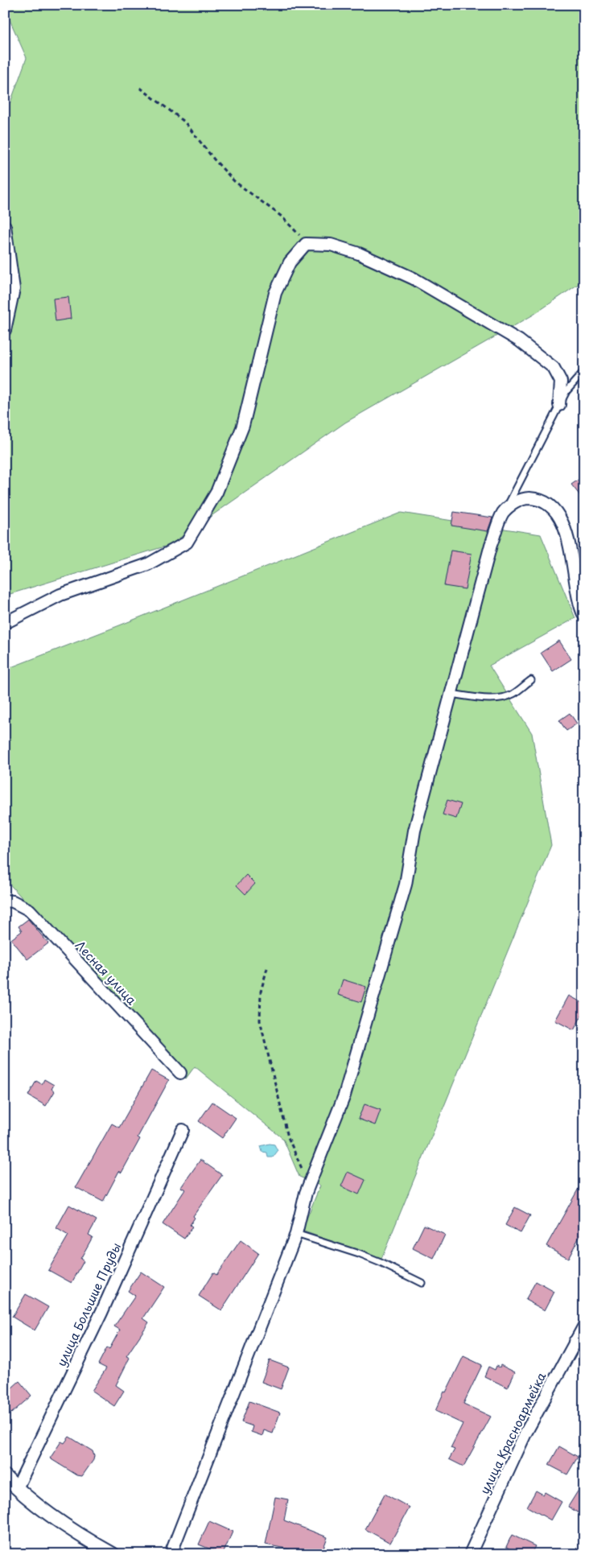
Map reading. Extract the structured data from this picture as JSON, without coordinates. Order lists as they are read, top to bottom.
{
  "streets": {
    "street": ["Лесная улица", "улица Большие Пруды", "улица Красноармейка"]
  }
}
